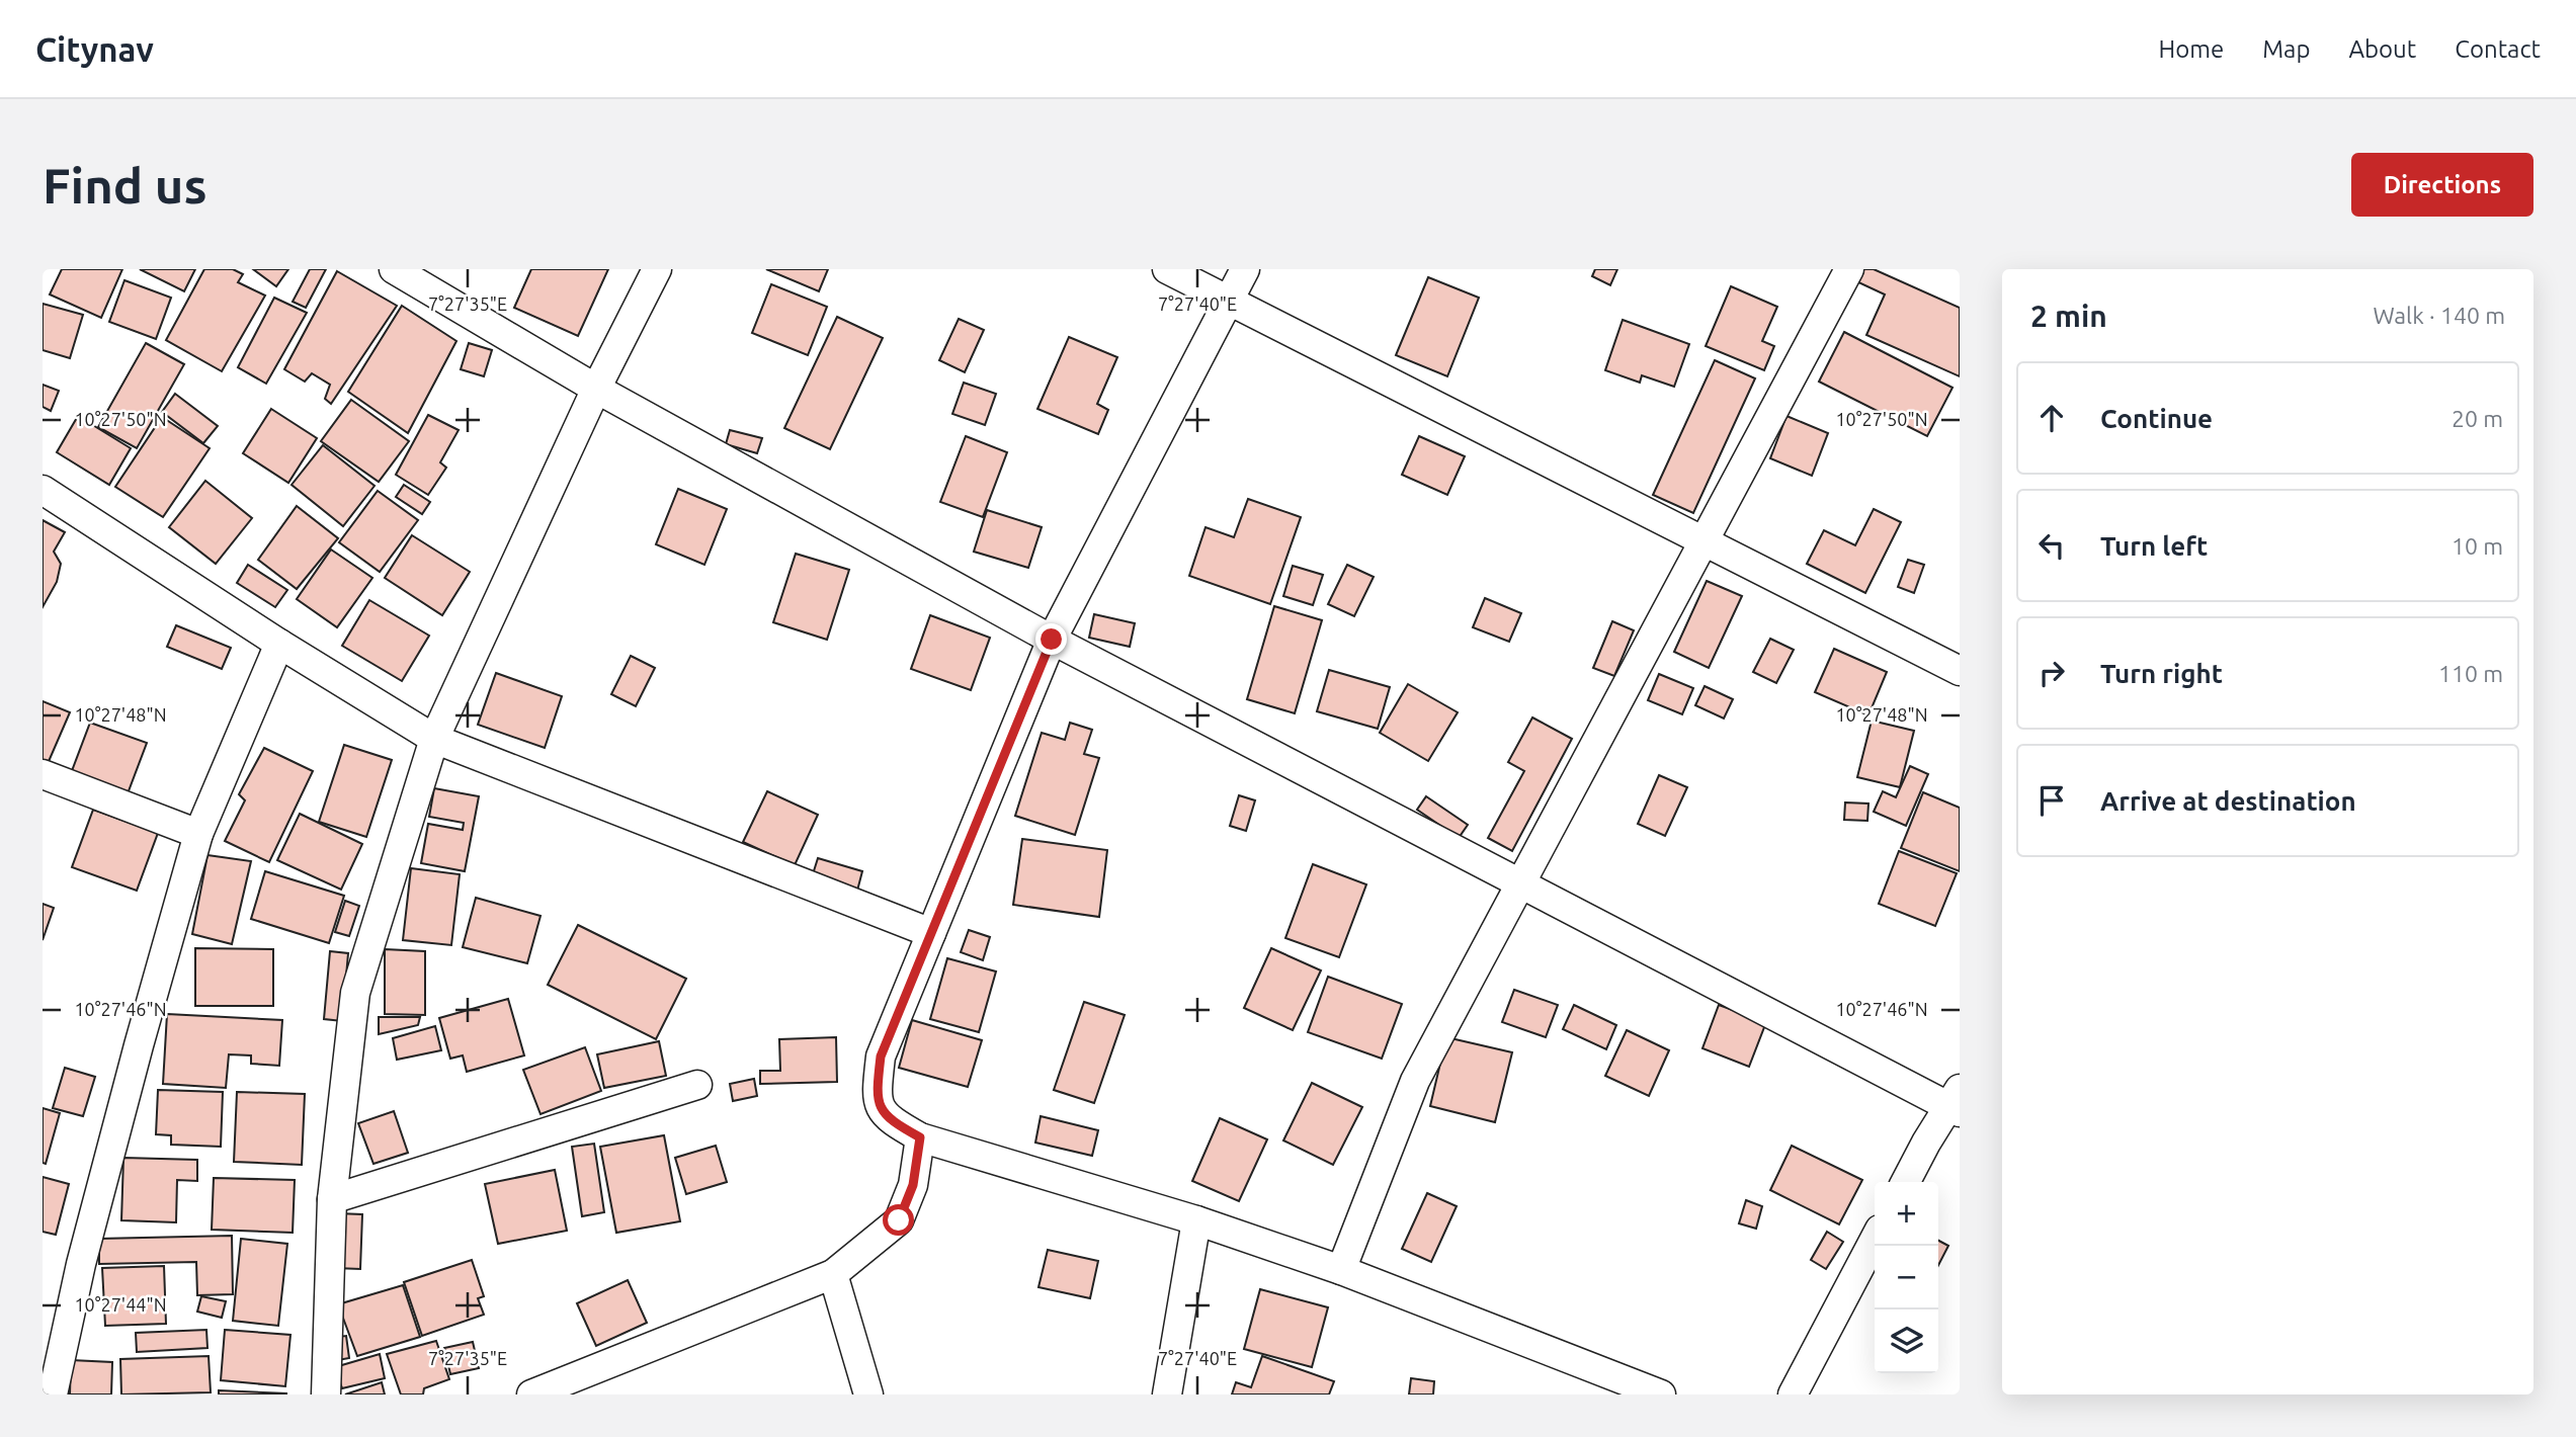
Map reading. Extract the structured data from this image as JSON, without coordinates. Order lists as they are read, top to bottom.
{
  "page": {
    "header": "Citynav",
    "nav": [
      "Home",
      "Map",
      "About",
      "Contact"
    ],
    "buttons": "Directions",
    "title": "Find us",
    "heading": ["2 min", "Walk · 140 m"],
    "list": [
      ["Continue", "20 m"],
      ["Turn left", "10 m"],
      ["Turn right", "110 m"],
      "Arrive at destination"
    ],
    "map_buttons": ["+", "−"]
  },
  "coordinates": [
    "7°27'35\"E",
    "7°27'40\"E",
    "10°27'50\"N",
    "10°27'48\"N",
    "10°27'46\"N",
    "10°27'44\"N"
  ]
}
